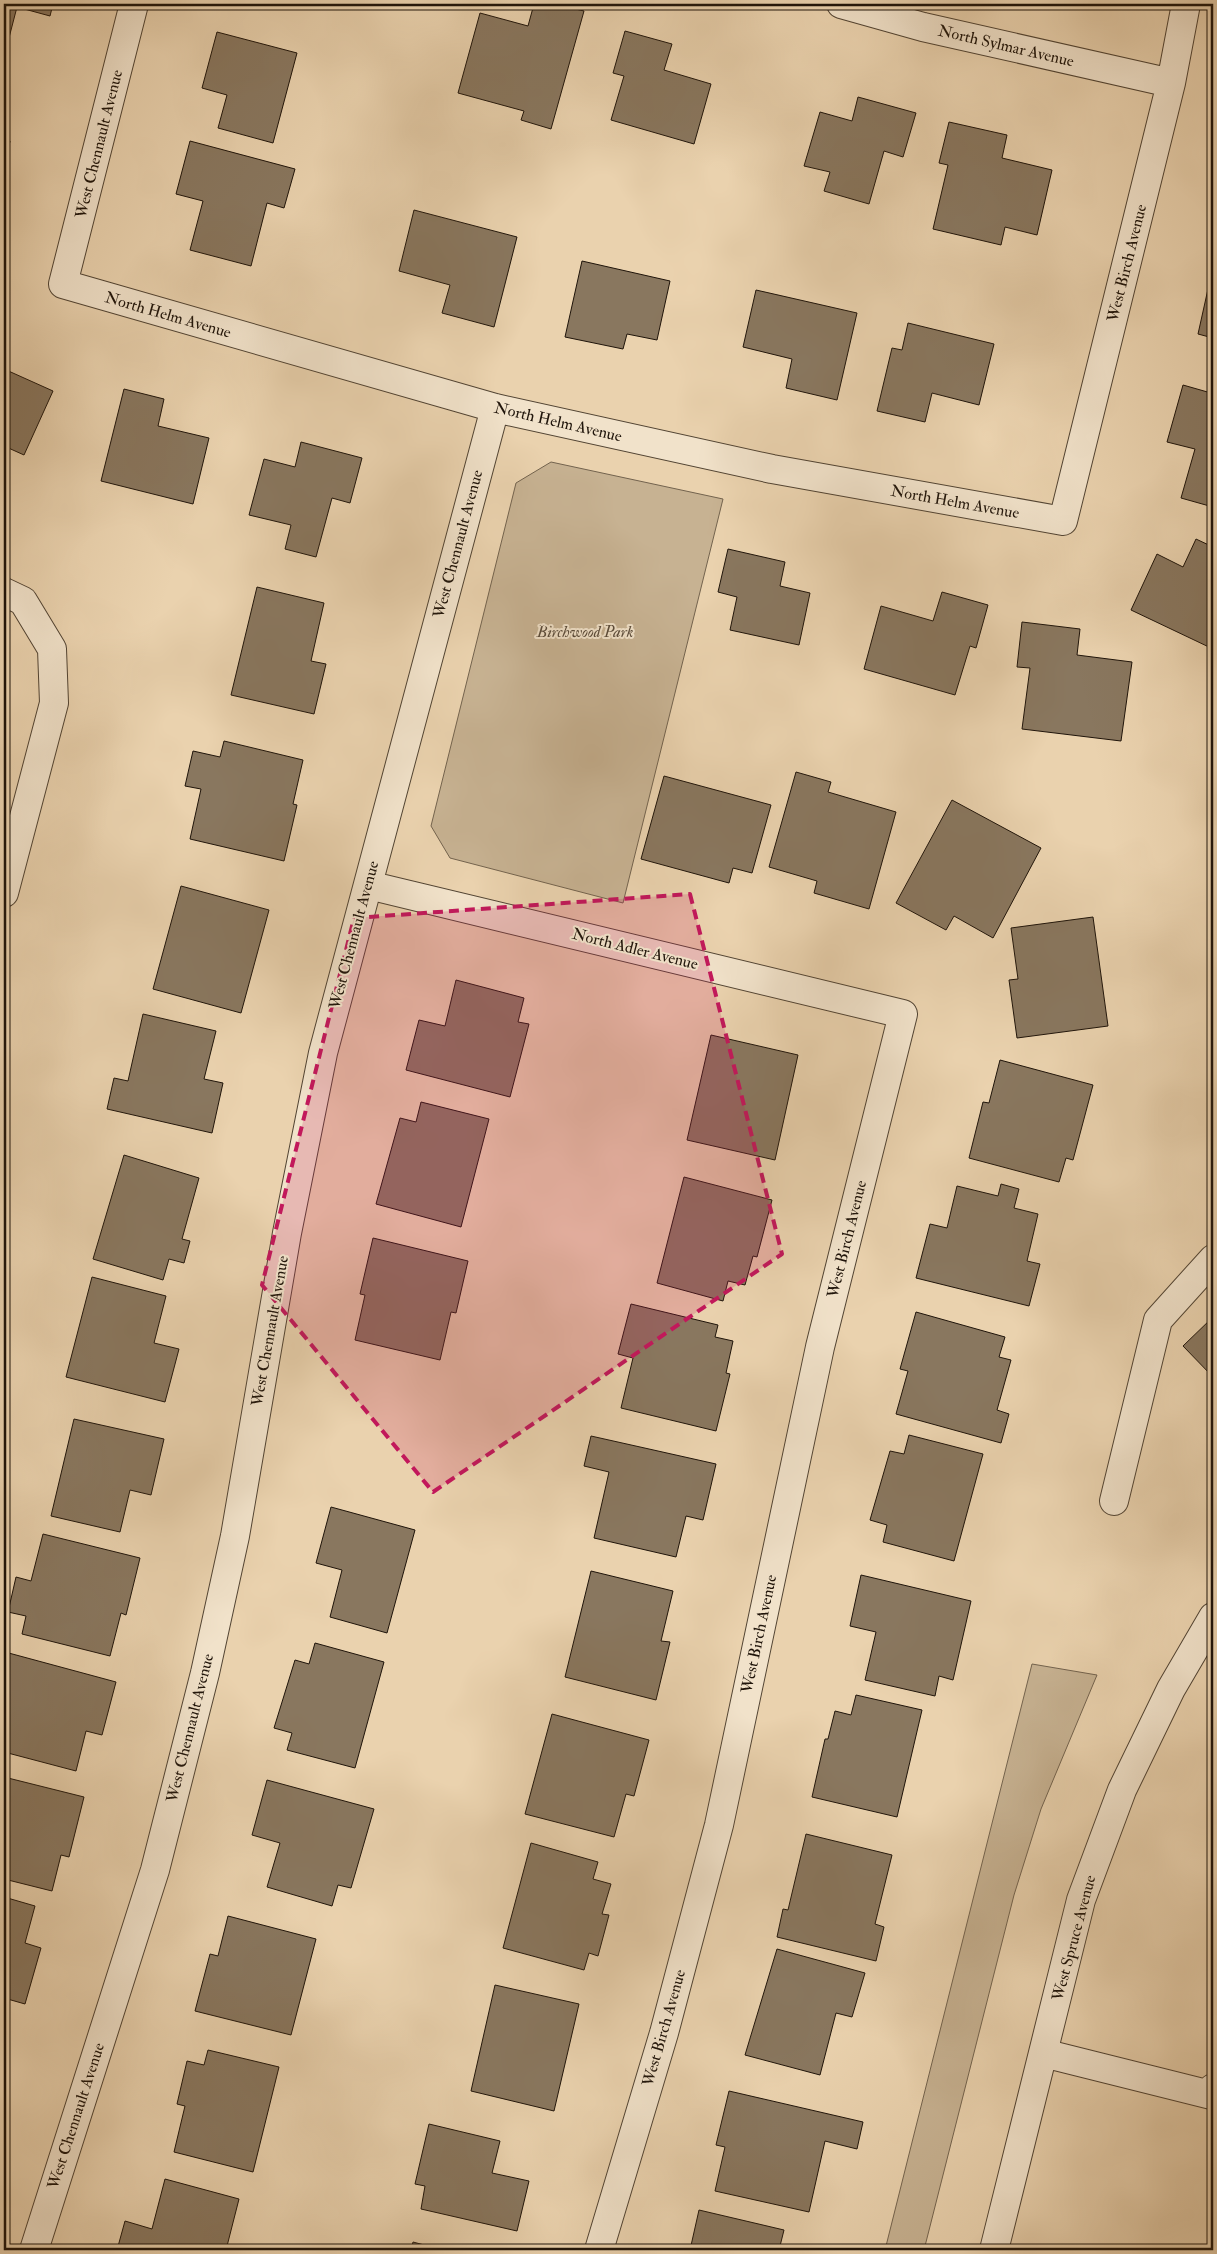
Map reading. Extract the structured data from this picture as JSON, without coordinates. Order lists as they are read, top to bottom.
{
  "streets": {
    "street": [
      "North Sylmar Avenue",
      "West Chennault Avenue",
      "West Birch Avenue",
      "North Helm Avenue",
      "North Adler Avenue",
      "West Spruce Avenue"
    ]
  },
  "crossings": [
    ["North Sylmar Avenue", "West Birch Avenue"],
    ["West Chennault Avenue", "North Helm Avenue"],
    ["West Chennault Avenue", "North Adler Avenue"],
    ["West Birch Avenue", "North Helm Avenue"],
    ["West Birch Avenue", "North Adler Avenue"]
  ],
  "parks": ["Birchwood Park"]
}
